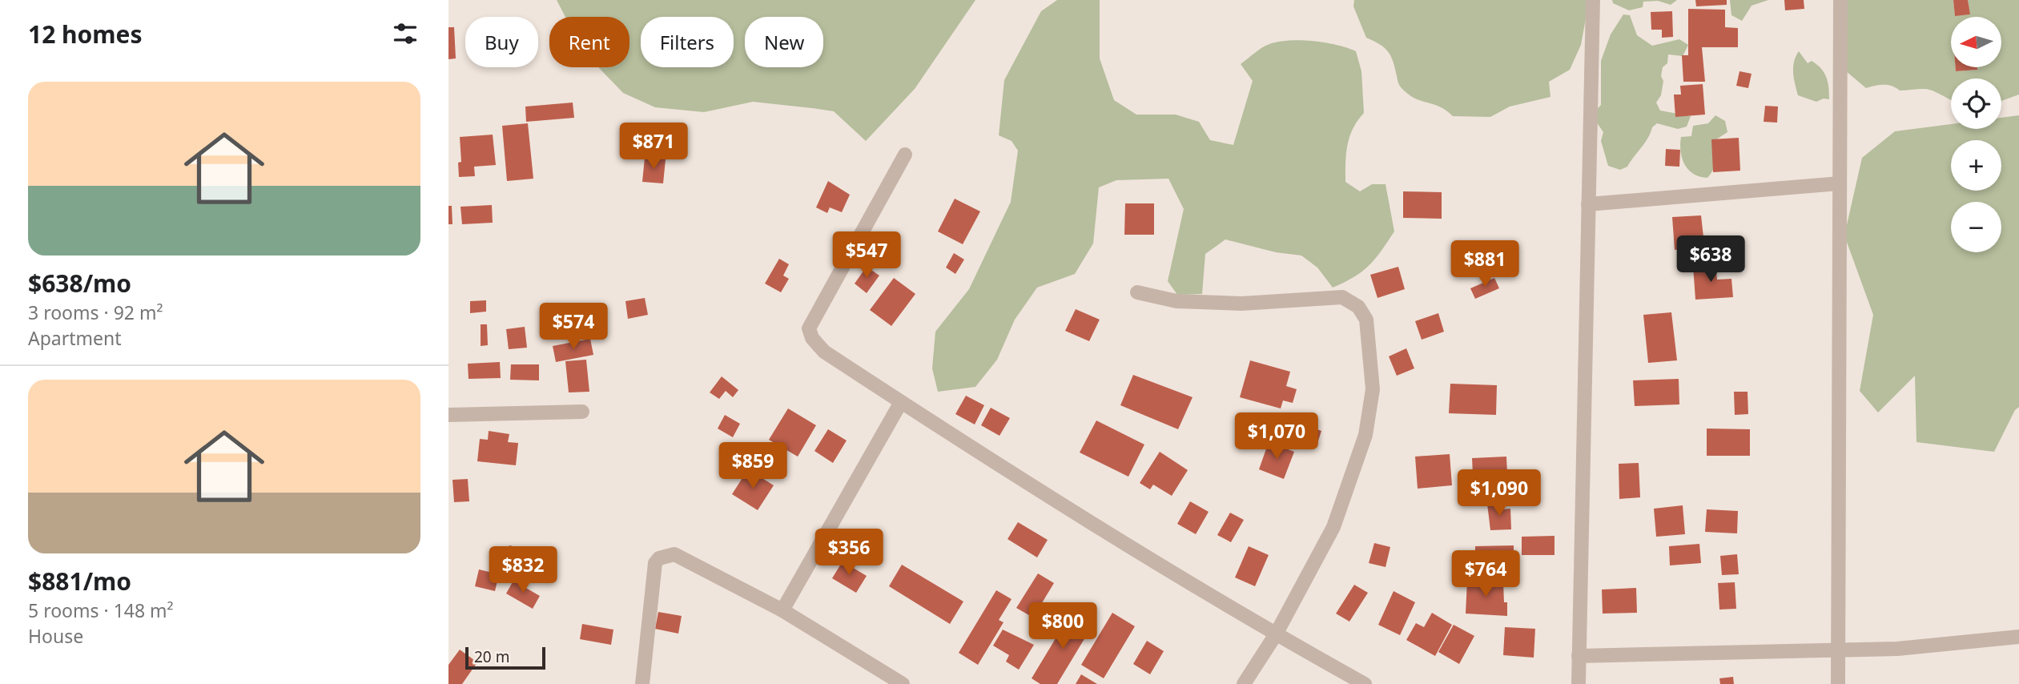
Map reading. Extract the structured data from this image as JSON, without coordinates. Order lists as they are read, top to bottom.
{
  "scale_bar": "20 m",
  "north": "left",
  "page": {
    "heading": "12 homes",
    "map_buttons": ["+", "−"],
    "chip": [
      "Buy",
      "Rent",
      "Filters",
      "New"
    ],
    "list": [
      {
        "name": "$638/mo",
        "note": "3 rooms · 92 m² · Apartment"
      },
      {
        "name": "$881/mo",
        "note": "5 rooms · 148 m² · House"
      }
    ],
    "price": [
      "$871",
      "$547",
      "$638",
      "$881",
      "$574",
      "$1,070",
      "$859",
      "$1,090",
      "$356",
      "$832",
      "$764",
      "$800"
    ],
    "scale": "20 m"
  }
}
